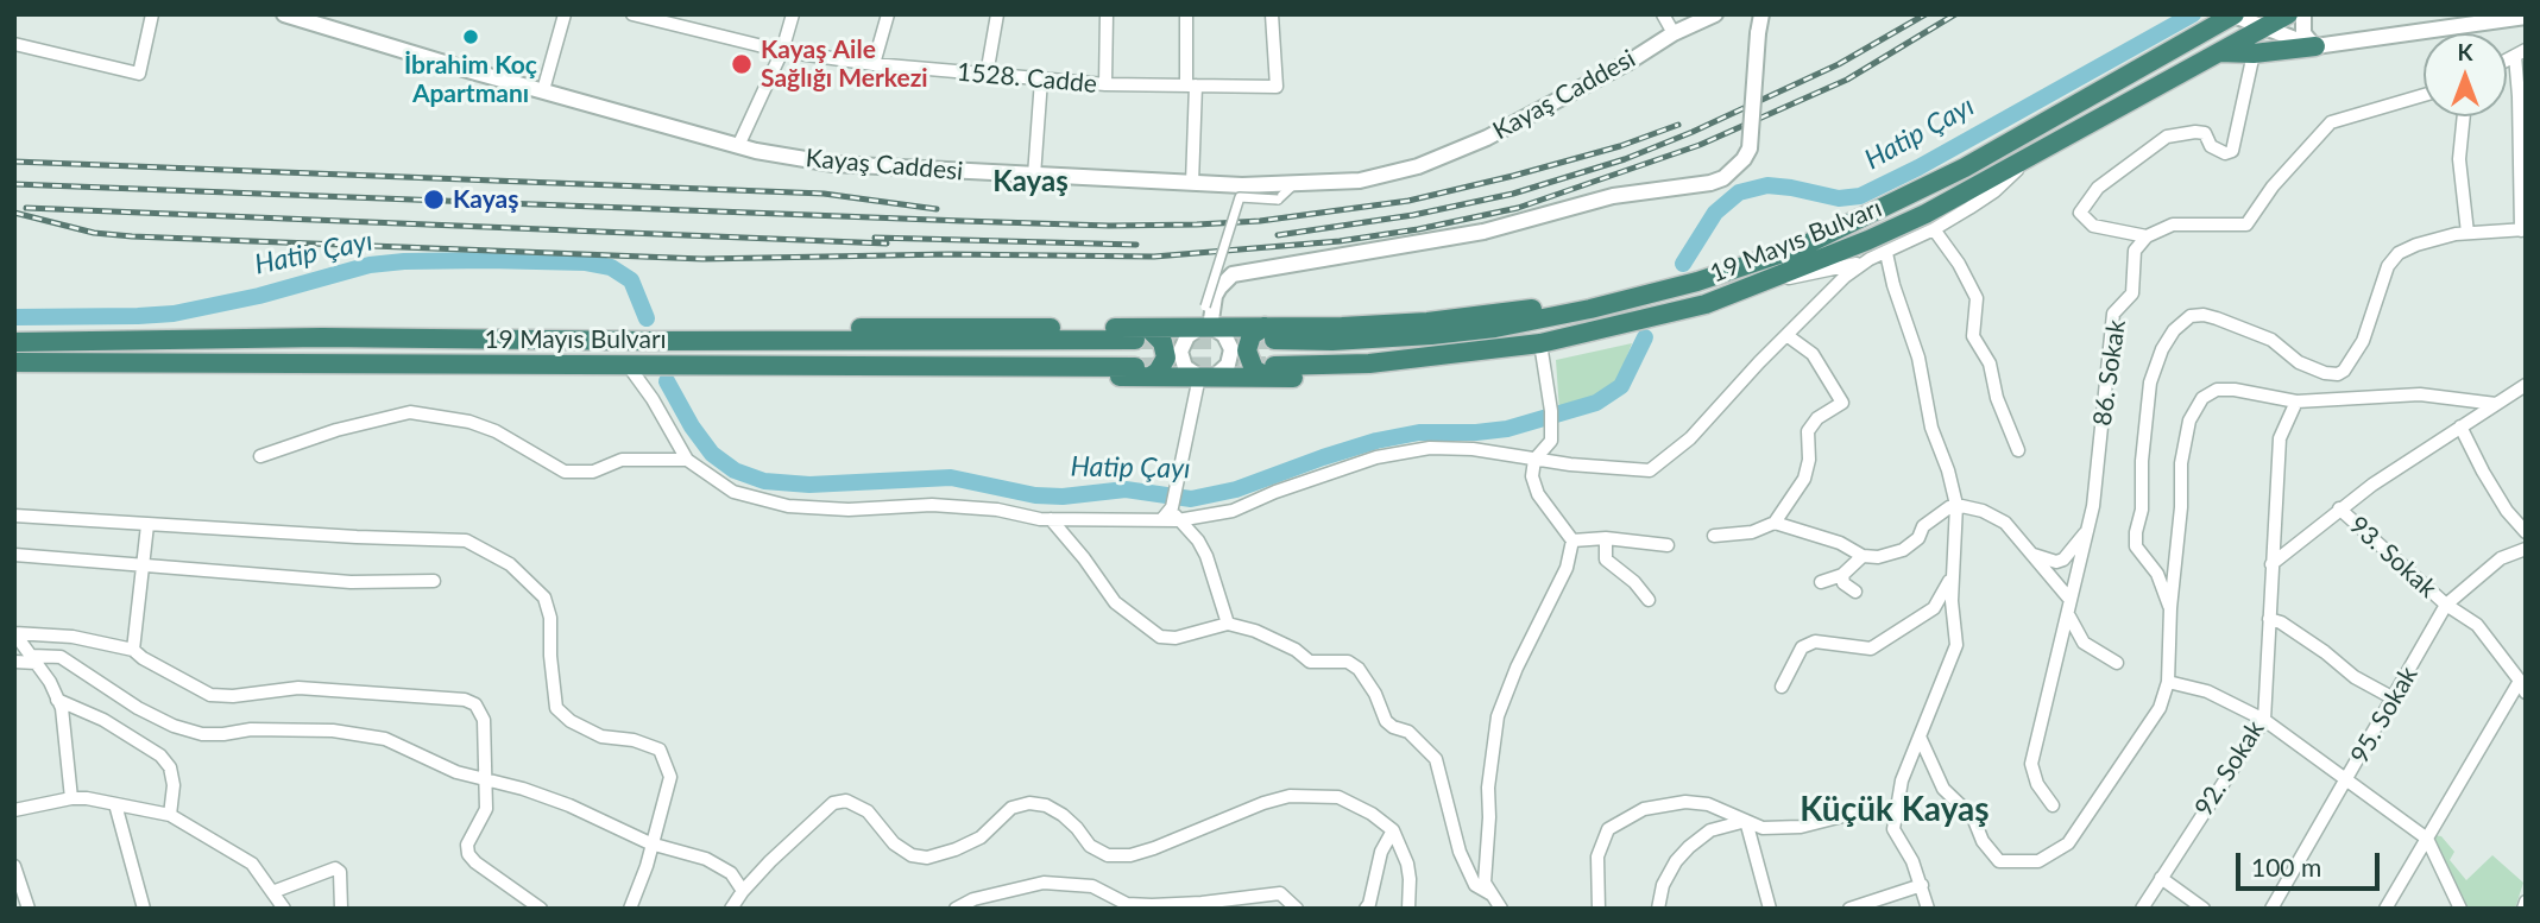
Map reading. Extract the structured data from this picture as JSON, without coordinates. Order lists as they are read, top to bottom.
{
  "streets": {
    "highway": ["19 Mayıs Bulvarı"],
    "street": [
      "1528. Cadde",
      "Kayaş Caddesi",
      "86. Sokak",
      "93. Sokak",
      "95. Sokak",
      "92. Sokak"
    ]
  },
  "crossings": [
    ["93. Sokak", "95. Sokak"]
  ],
  "districts": ["Kayaş", "Küçük Kayaş"],
  "water": ["Hatip Çayı"],
  "places": ["İbrahim Koç Apartmanı", "Kayaş Aile Sağlığı Merkezi", "Kayaş"],
  "scale_bar": "100 m",
  "north": "top"
}
